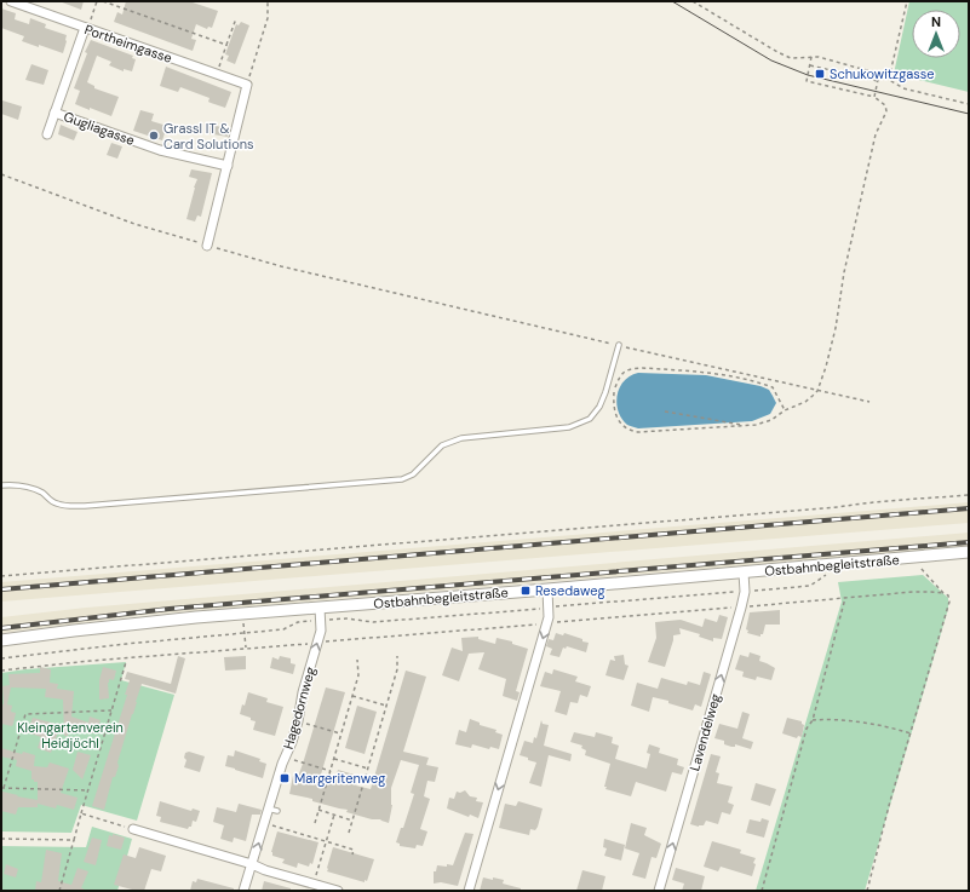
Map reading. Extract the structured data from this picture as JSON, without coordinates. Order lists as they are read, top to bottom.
{
  "streets": {
    "street": [
      "Portheimgasse",
      "Gugliagasse",
      "Ostbahnbegleitstraße",
      "Hagedornweg",
      "Lavendelweg"
    ]
  },
  "crossings": [
    ["Ostbahnbegleitstraße", "Hagedornweg"],
    ["Ostbahnbegleitstraße", "Lavendelweg"]
  ],
  "one_way": ["Hagedornweg", "Lavendelweg"],
  "parks": ["Kleingartenverein Heidjöchl"],
  "places": {
    "transit": ["Schukowitzgasse", "Resedaweg", "Margeritenweg"],
    "other": ["Grassl IT & Card Solutions"]
  },
  "north": "top"
}
